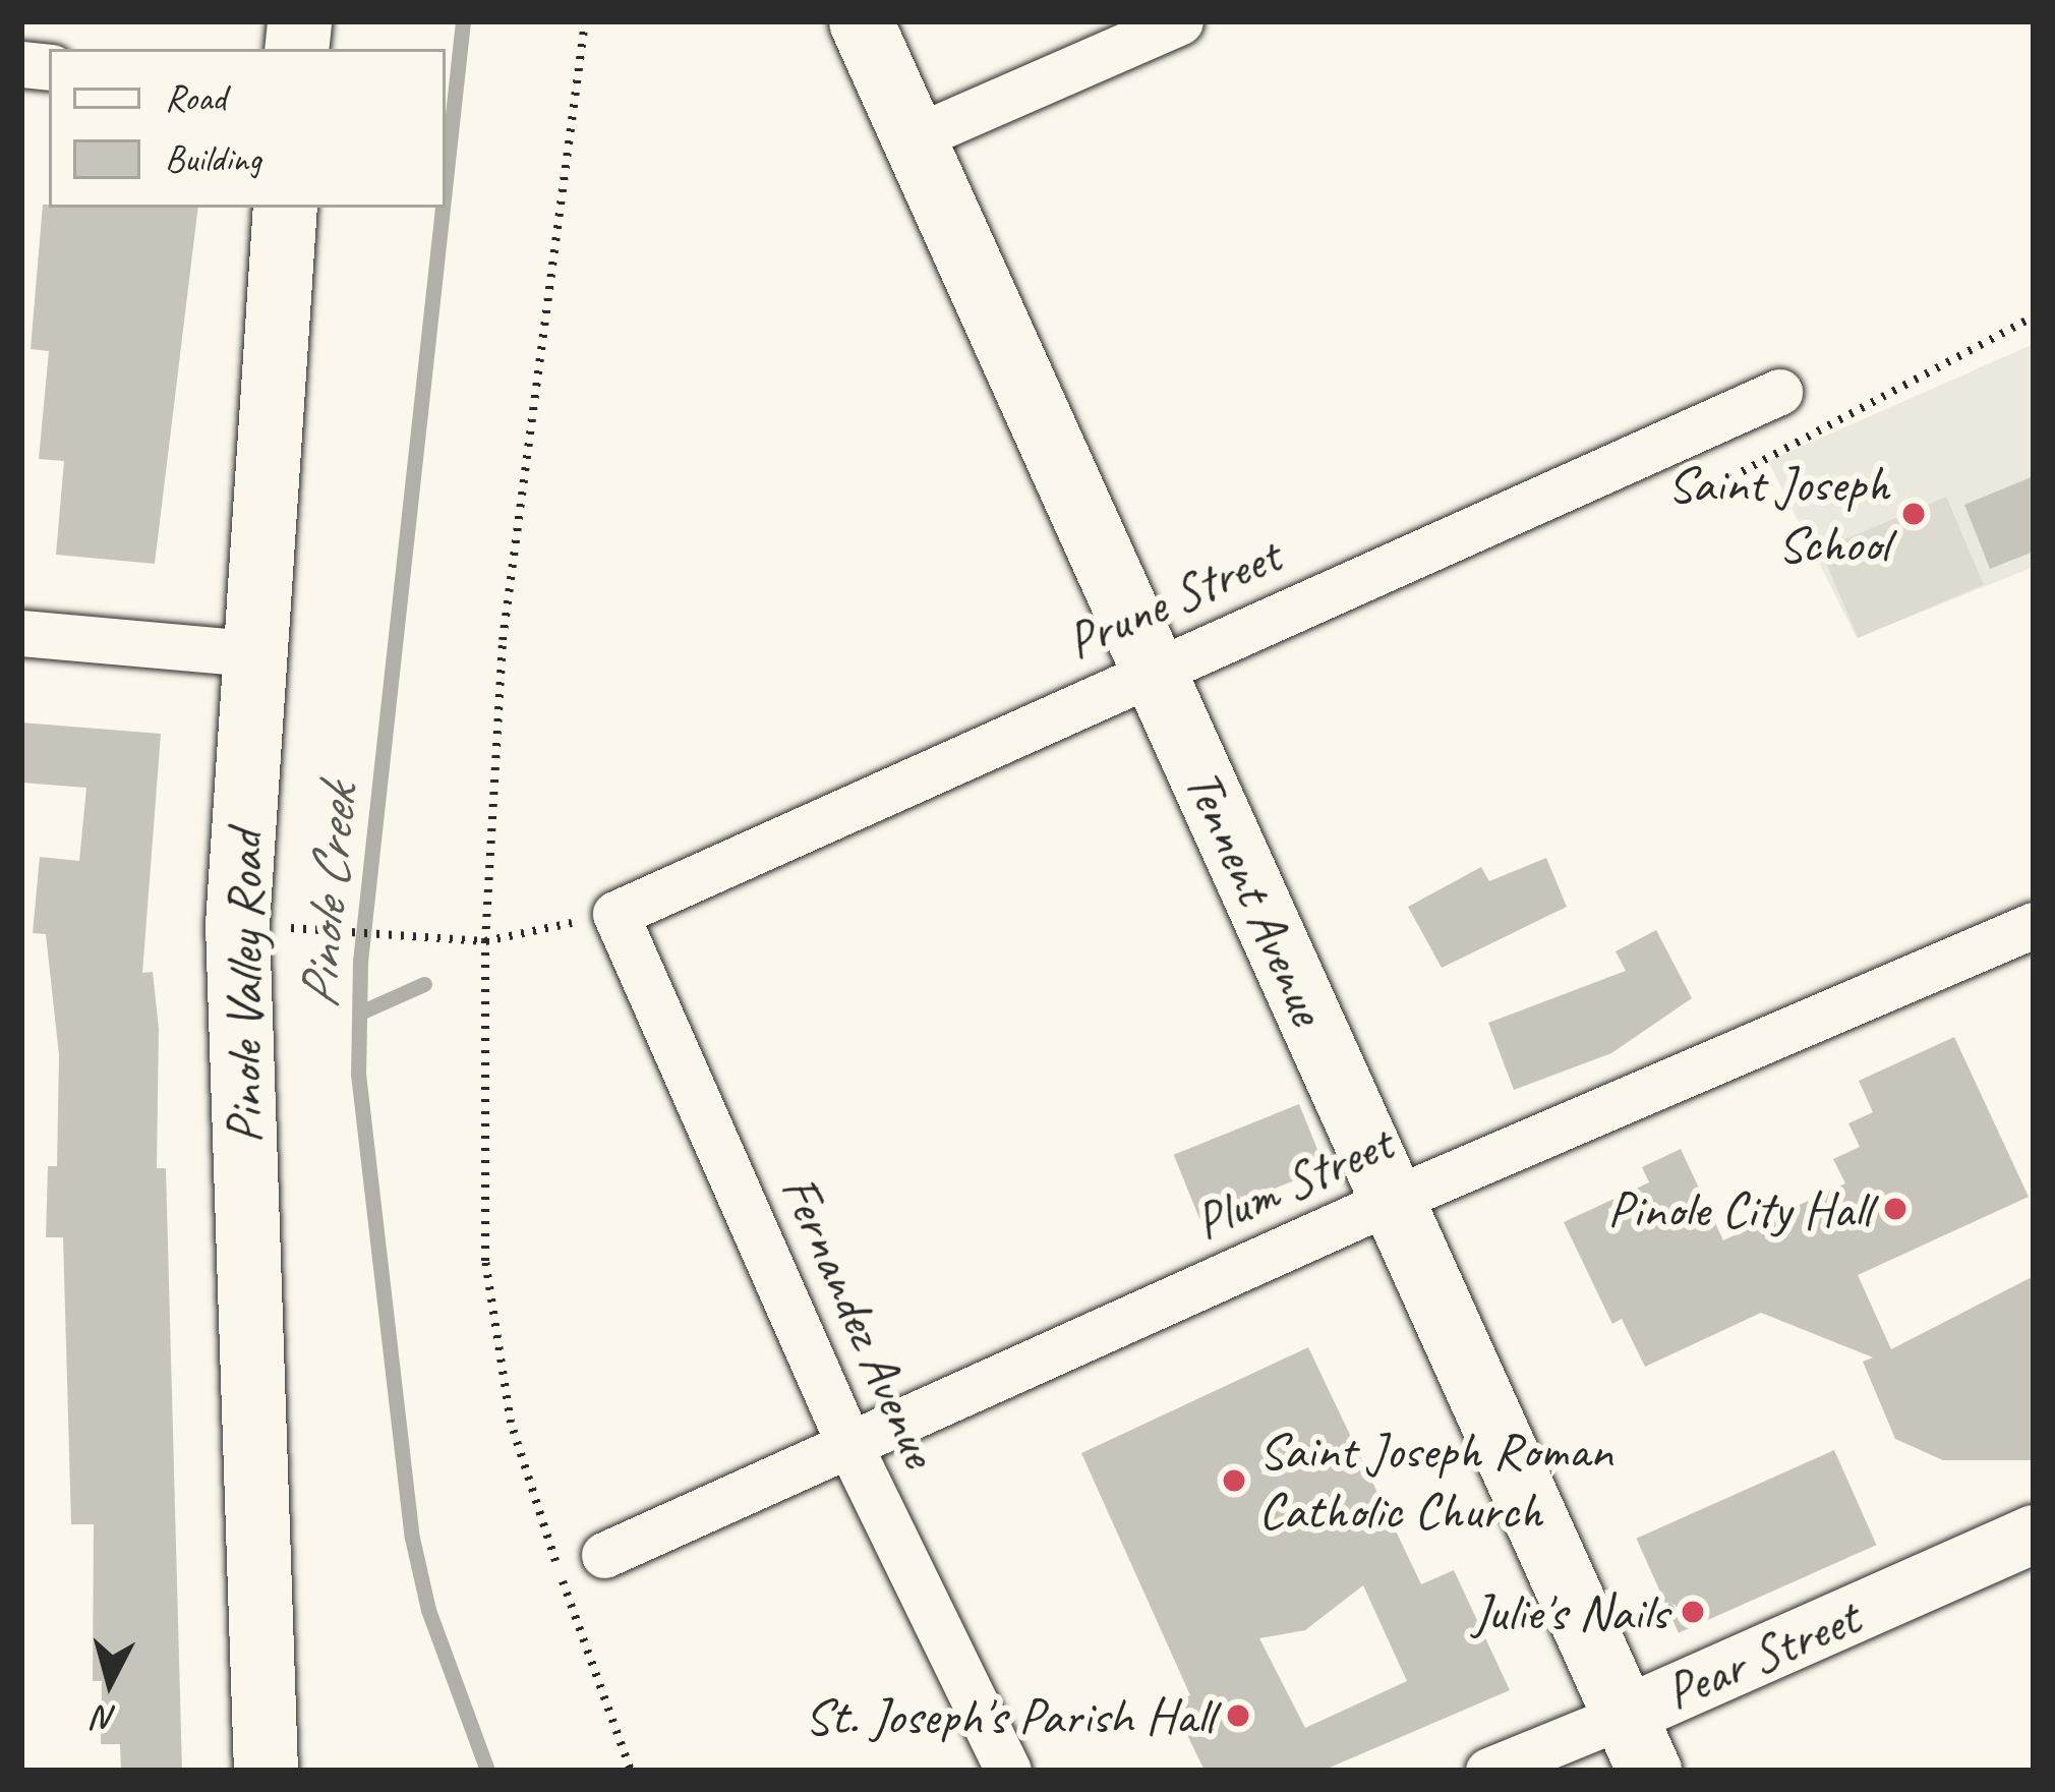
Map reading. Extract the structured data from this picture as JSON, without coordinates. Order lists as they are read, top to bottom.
{
  "streets": {
    "main road": ["Tennent Avenue", "Pinole Valley Road"],
    "street": [
      "Prune Street",
      "Plum Street",
      "Fernandez Avenue",
      "Pear Street"
    ]
  },
  "crossings": [
    ["Prune Street", "Tennent Avenue"],
    ["Prune Street", "Fernandez Avenue"],
    ["Tennent Avenue", "Plum Street"],
    ["Tennent Avenue", "Pear Street"],
    ["Plum Street", "Fernandez Avenue"]
  ],
  "water": ["Pinole Creek"],
  "places": [
    "Saint Joseph School",
    "Pinole City Hall",
    "Saint Joseph Roman Catholic Church",
    "Julie's Nails",
    "St. Joseph's Parish Hall"
  ],
  "legend": ["Road", "Building"],
  "north": "bottom"
}
